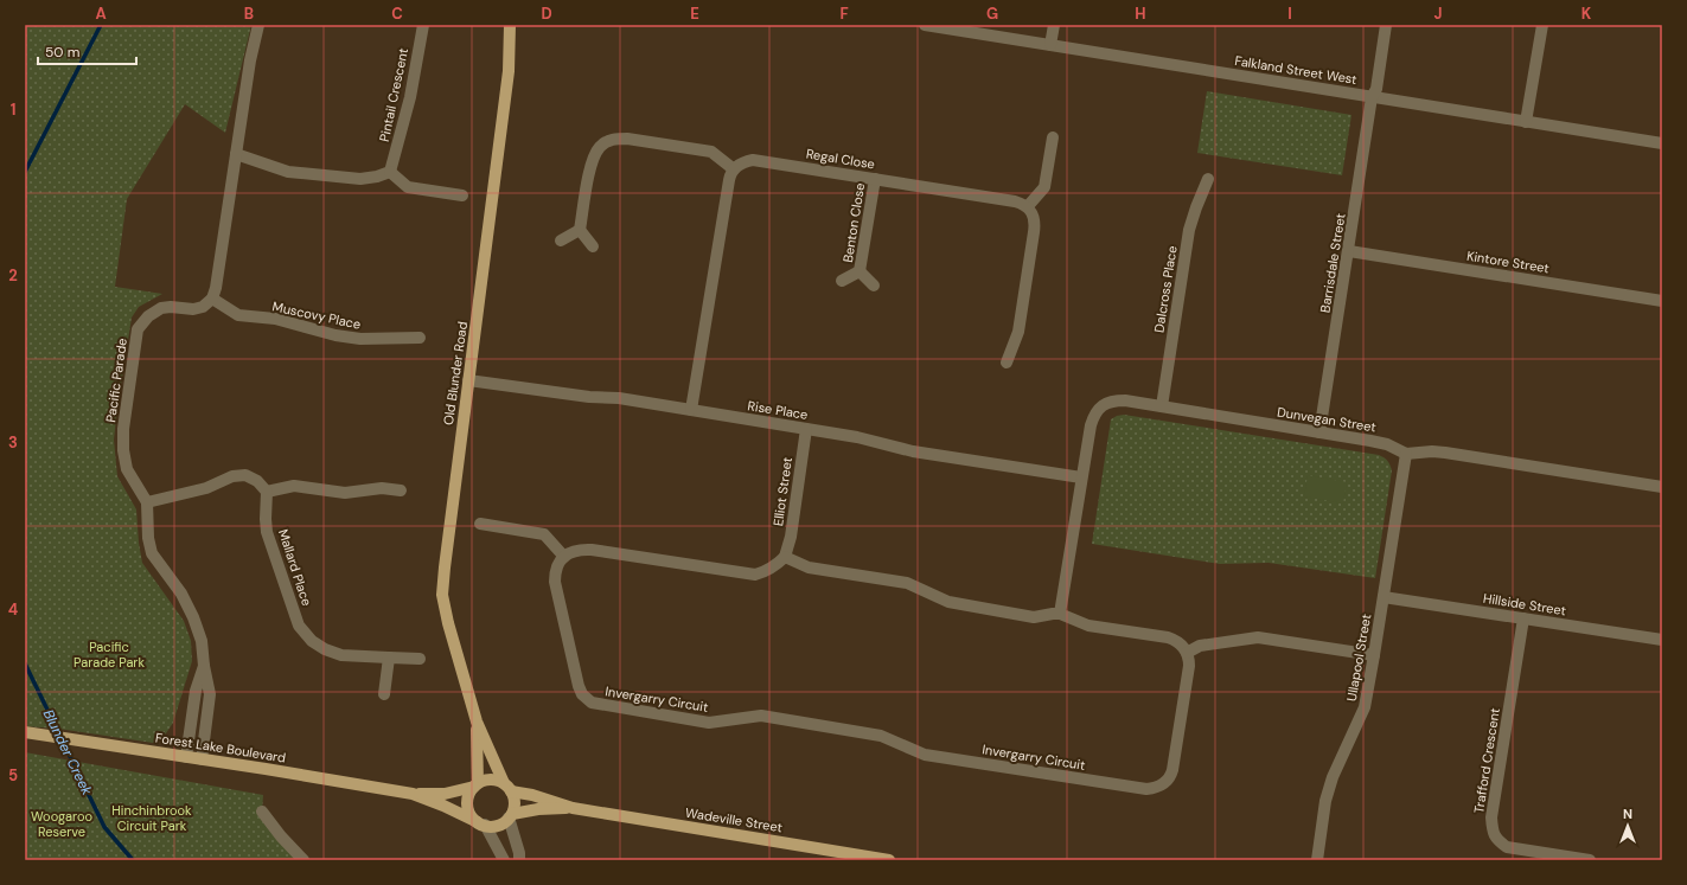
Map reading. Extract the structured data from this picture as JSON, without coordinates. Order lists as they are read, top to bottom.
{
  "streets": {
    "main road": ["Old Blunder Road", "Forest Lake Boulevard", "Wadeville Street"],
    "street": [
      "Falkland Street West",
      "Pintail Crescent",
      "Regal Close",
      "Benton Close",
      "Kintore Street",
      "Barrisdale Street",
      "Dalcross Place",
      "Muscovy Place",
      "Pacific Parade",
      "Rise Place",
      "Dunvegan Street",
      "Elliot Street",
      "Mallard Place",
      "Hillside Street",
      "Ullapool Street",
      "Invergarry Circuit",
      "Trafford Crescent"
    ]
  },
  "crossings": [
    ["Falkland Street West", "Barrisdale Street"],
    ["Regal Close", "Benton Close"],
    ["Kintore Street", "Barrisdale Street"],
    ["Barrisdale Street", "Dunvegan Street"],
    ["Dalcross Place", "Dunvegan Street"],
    ["Muscovy Place", "Pacific Parade"],
    ["Old Blunder Road", "Rise Place"],
    ["Old Blunder Road", "Forest Lake Boulevard"],
    ["Old Blunder Road", "Wadeville Street"],
    ["Pacific Parade", "Forest Lake Boulevard"],
    ["Rise Place", "Dunvegan Street"],
    ["Rise Place", "Elliot Street"],
    ["Dunvegan Street", "Ullapool Street"],
    ["Hillside Street", "Ullapool Street"],
    ["Hillside Street", "Trafford Crescent"],
    ["Forest Lake Boulevard", "Wadeville Street"]
  ],
  "water": ["Blunder Creek"],
  "parks": ["Pacific Parade Park", "Hinchinbrook Circuit Park", "Woogaroo Reserve"],
  "scale_bar": "50 m",
  "north": "top",
  "grid": {
    "columns": [
      "A",
      "B",
      "C",
      "D",
      "E",
      "F",
      "G",
      "H",
      "I",
      "J",
      "K"
    ],
    "rows": [
      "1",
      "2",
      "3",
      "4",
      "5"
    ]
  }
}
